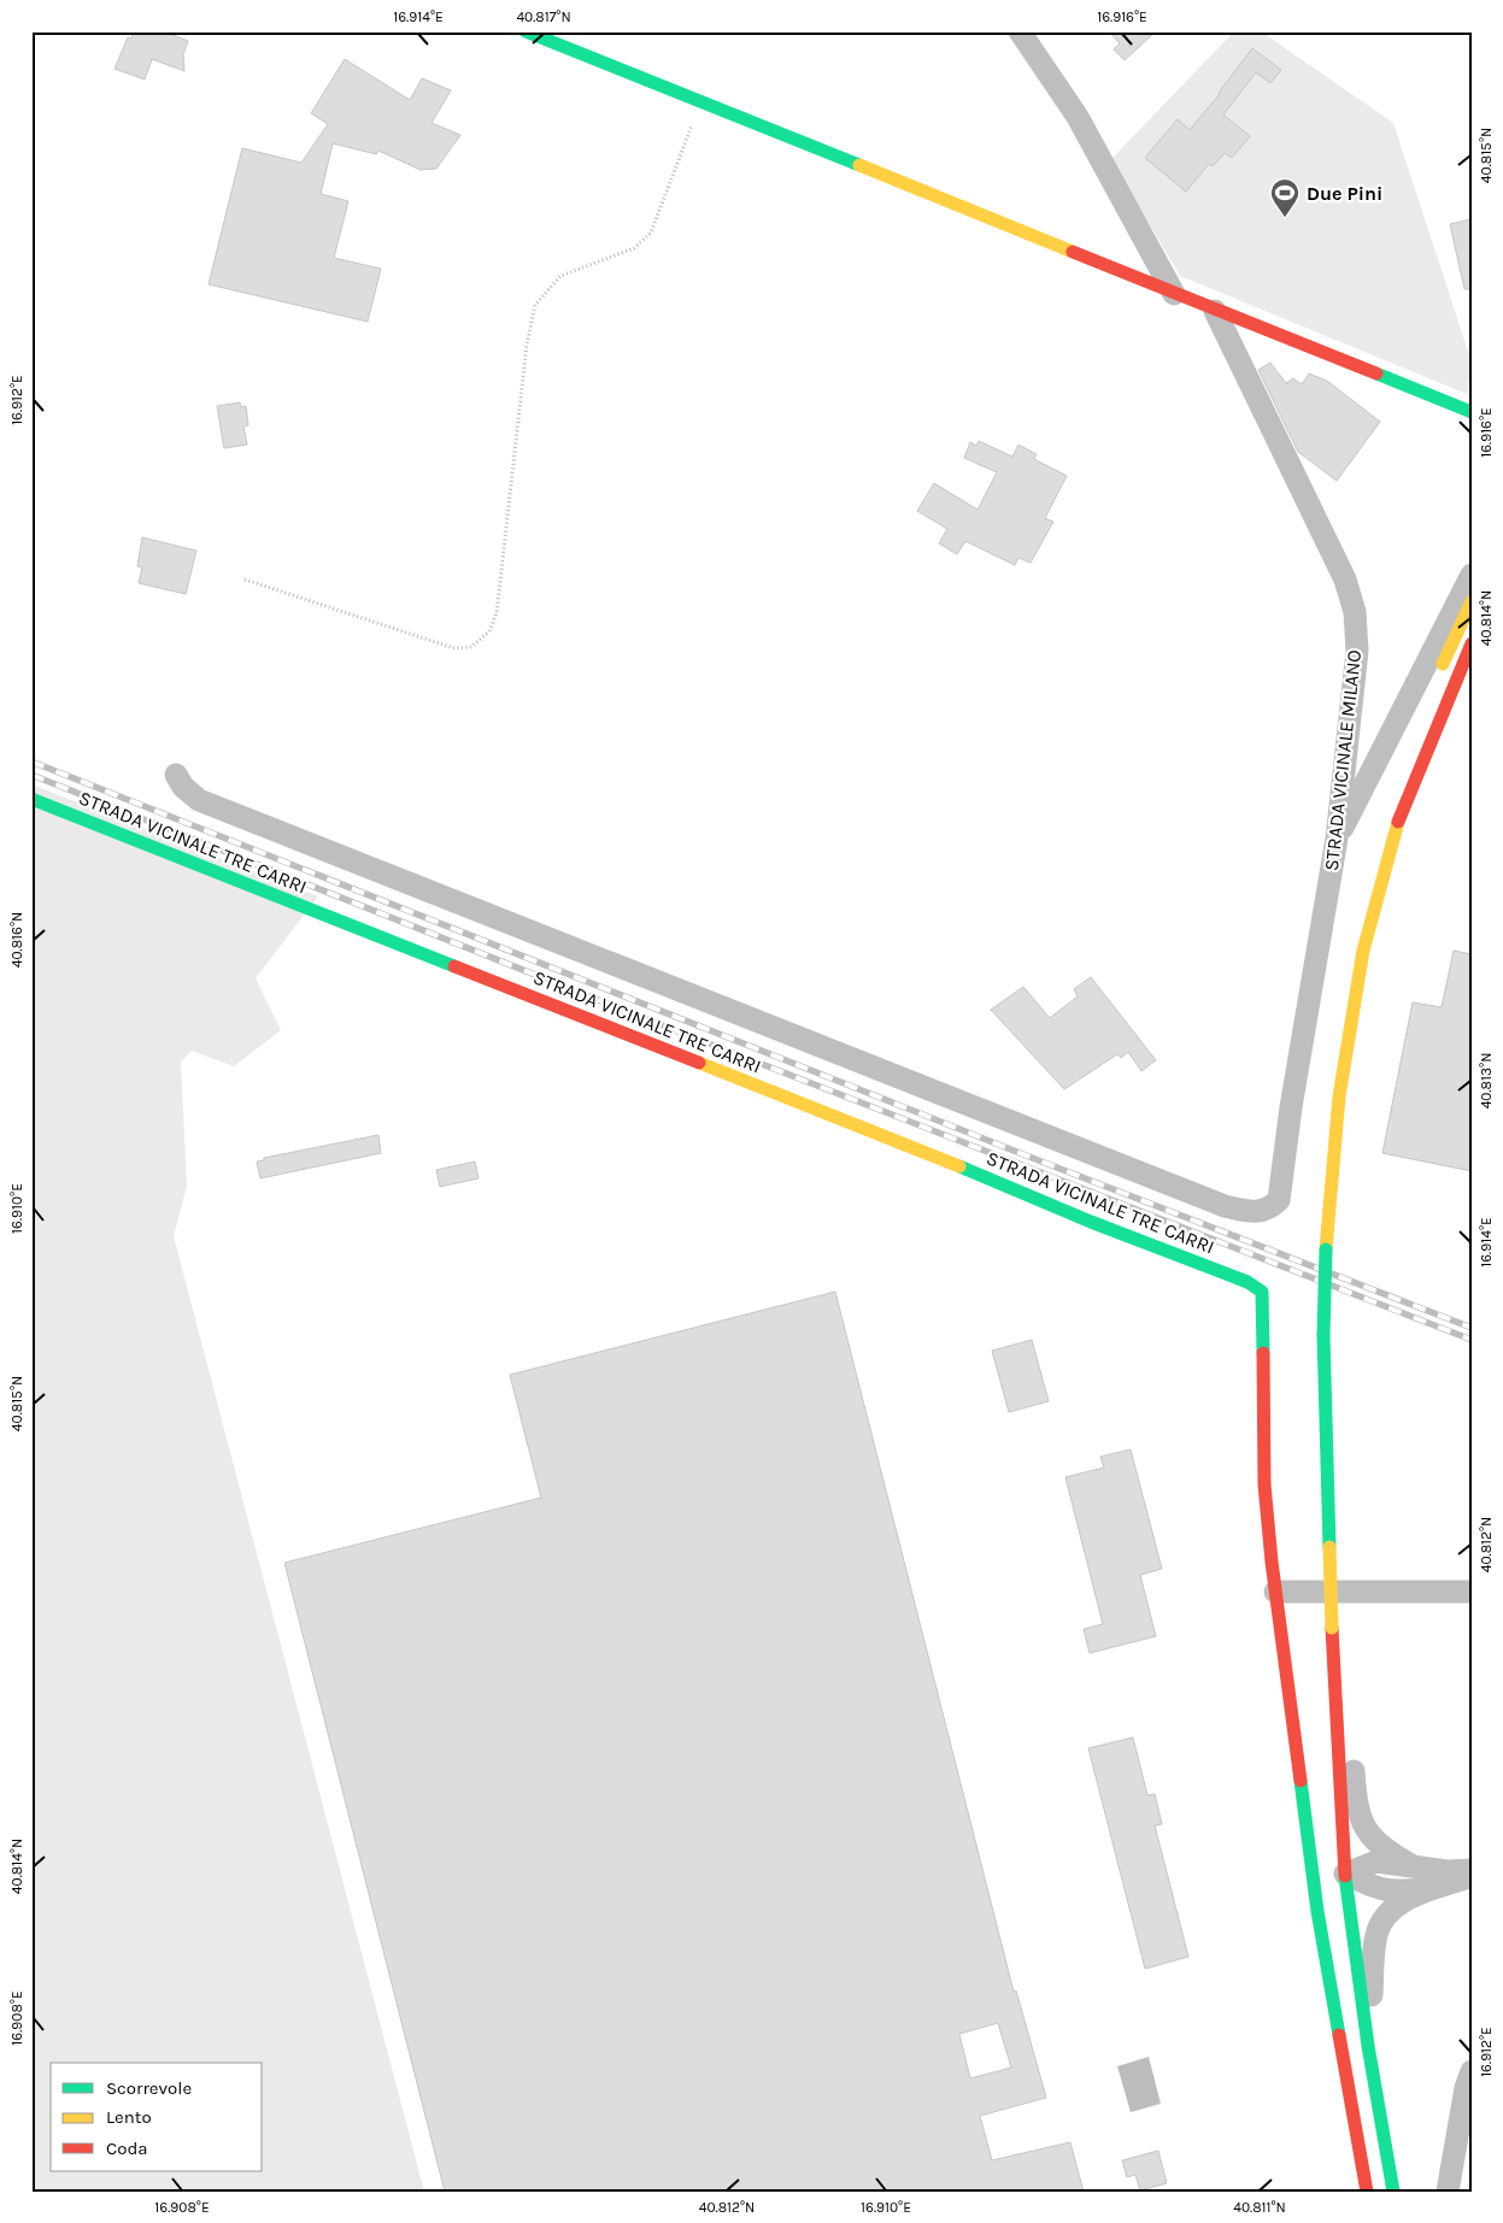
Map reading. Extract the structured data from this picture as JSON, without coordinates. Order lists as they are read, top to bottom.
{
  "streets": {
    "main road": ["STRADA VICINALE TRE CARRI"],
    "street": ["STRADA VICINALE MILANO"]
  },
  "places": {
    "sports": ["Due Pini"]
  },
  "legend": ["Scorrevole", "Lento", "Coda"],
  "coordinates": [
    "16.914°E",
    "40.817°N",
    "16.916°E",
    "40.815°N",
    "16.912°E",
    "40.814°N",
    "40.816°N",
    "40.813°N",
    "16.910°E",
    "40.812°N",
    "16.908°E",
    "40.811°N"
  ]
}
